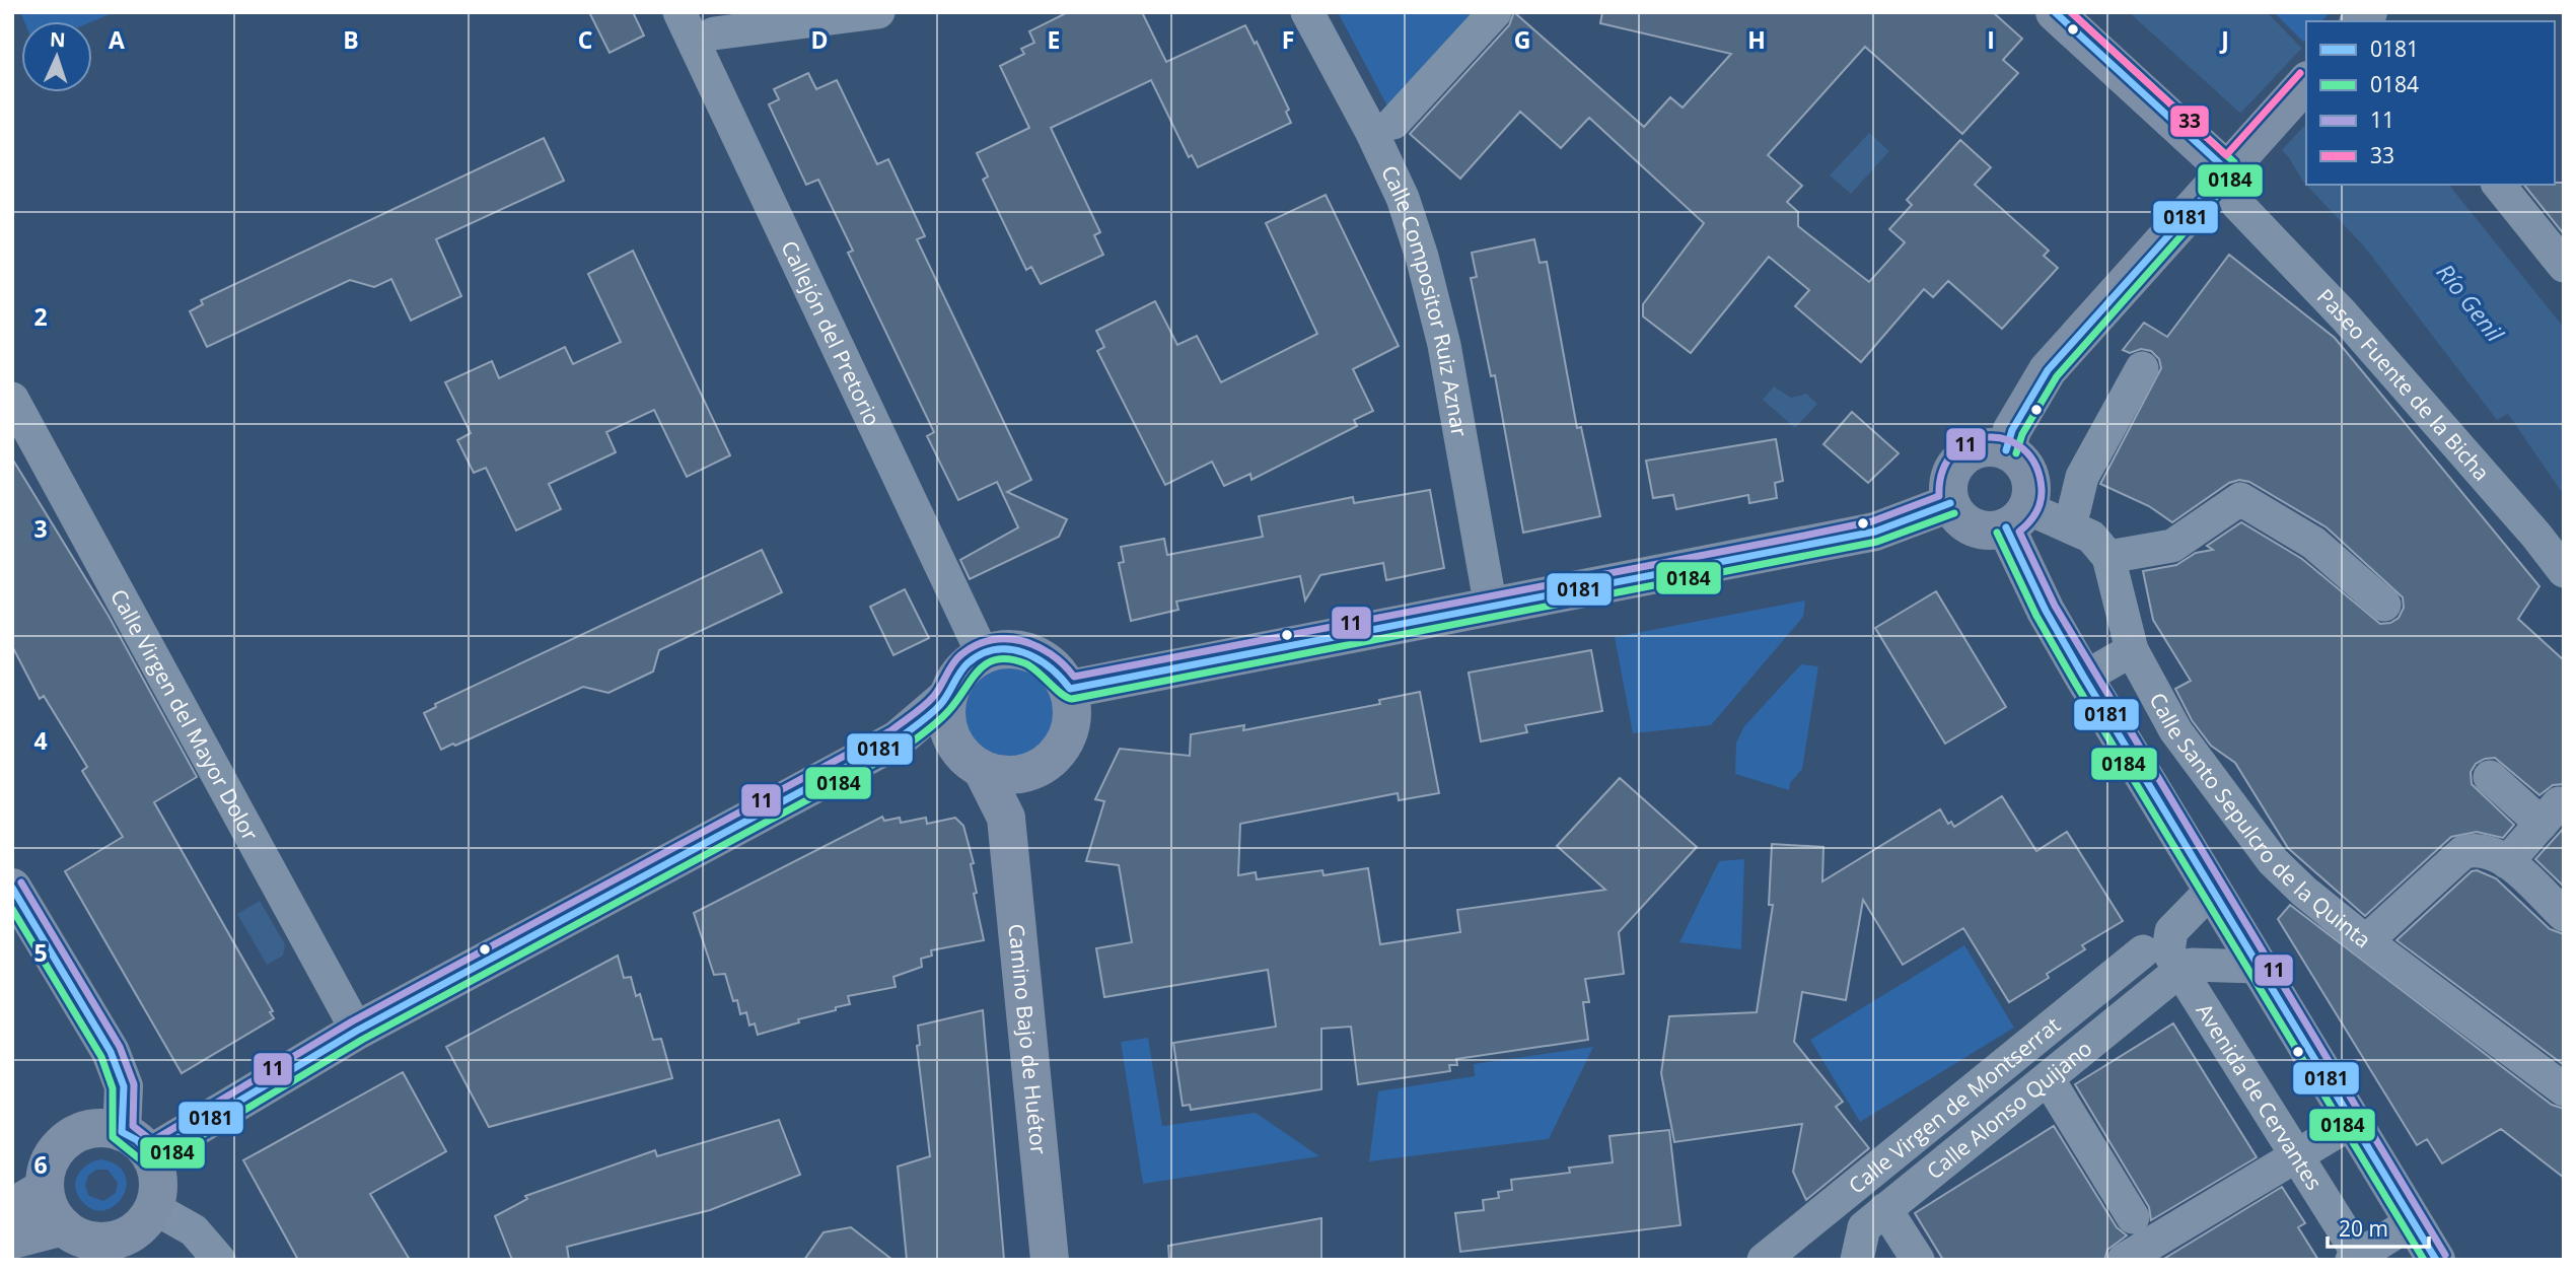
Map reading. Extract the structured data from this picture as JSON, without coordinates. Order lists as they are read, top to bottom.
{
  "streets": {
    "main road": ["Camino Bajo de Huétor"],
    "street": [
      "Calle Compositor Ruiz Aznar",
      "Callejón del Pretorio",
      "Paseo Fuente de la Bicha",
      "Calle Virgen del Mayor Dolor",
      "Calle Santo Sepulcro de la Quinta",
      "Avenida de Cervantes",
      "Calle Virgen de Montserrat",
      "Calle Alonso Quijano"
    ]
  },
  "crossings": [
    ["Callejón del Pretorio", "Camino Bajo de Huétor"],
    ["Avenida de Cervantes", "Calle Alonso Quijano"]
  ],
  "water": ["Río Genil"],
  "lines": [
    "transit line 0181",
    "transit line 0184",
    "transit line 33",
    "transit line 11"
  ],
  "legend": [
    "0181",
    "0184",
    "11",
    "33"
  ],
  "scale_bar": "20 m",
  "north": "top",
  "grid": {
    "columns": [
      "A",
      "B",
      "C",
      "D",
      "E",
      "F",
      "G",
      "H",
      "I",
      "J"
    ],
    "rows": [
      "2",
      "3",
      "4",
      "5",
      "6"
    ]
  }
}
